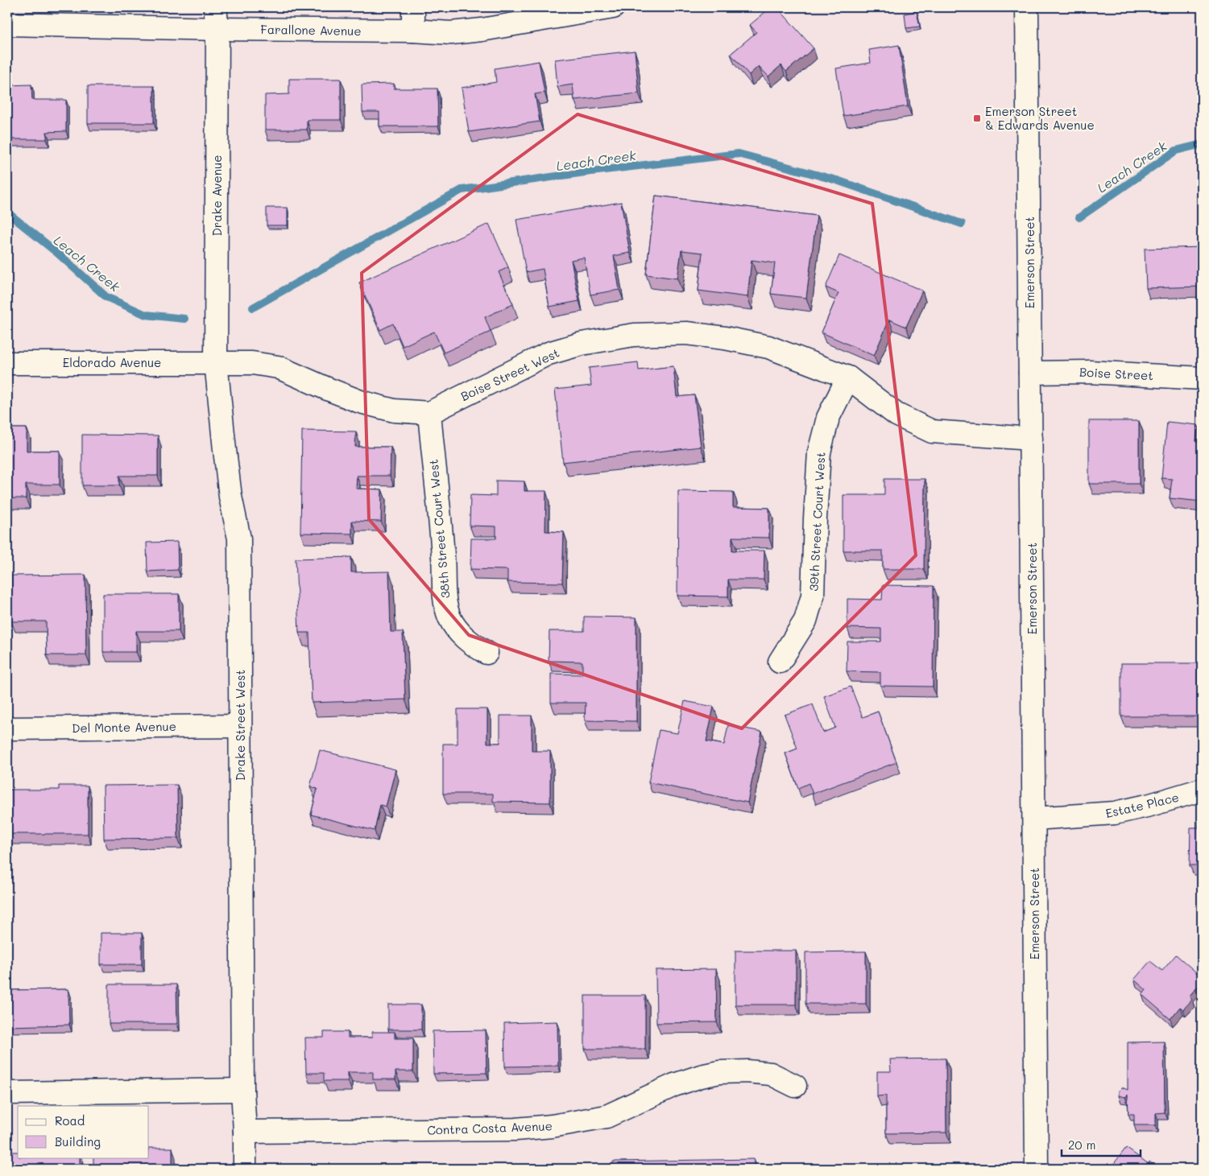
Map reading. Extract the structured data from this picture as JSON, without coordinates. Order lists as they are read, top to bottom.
{
  "streets": {
    "street": [
      "Farallone Avenue",
      "Drake Avenue",
      "Emerson Street",
      "Eldorado Avenue",
      "Boise Street",
      "Boise Street West",
      "39th Street Court West",
      "38th Street Court West",
      "Drake Street West",
      "Del Monte Avenue",
      "Estate Place",
      "Contra Costa Avenue"
    ]
  },
  "crossings": [
    ["Farallone Avenue", "Drake Avenue"],
    ["Drake Avenue", "Eldorado Avenue"],
    ["Drake Avenue", "Drake Street West"],
    ["Emerson Street", "Boise Street"],
    ["Emerson Street", "Boise Street West"],
    ["Emerson Street", "Estate Place"],
    ["Eldorado Avenue", "Drake Street West"],
    ["Boise Street West", "39th Street Court West"],
    ["Boise Street West", "38th Street Court West"],
    ["Drake Street West", "Del Monte Avenue"],
    ["Drake Street West", "Contra Costa Avenue"]
  ],
  "water": ["Leach Creek"],
  "places": {
    "transit": ["Emerson Street & Edwards Avenue"]
  },
  "legend": ["Road", "Building"],
  "scale_bar": "20 m"
}
